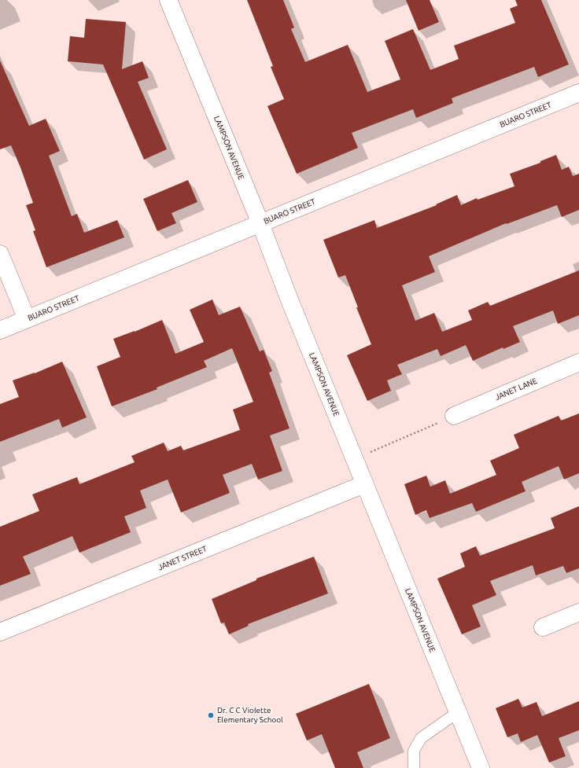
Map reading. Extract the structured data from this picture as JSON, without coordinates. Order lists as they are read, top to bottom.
{
  "streets": {
    "street": [
      "BUARO STREET",
      "LAMPSON AVENUE",
      "JANET LANE",
      "JANET STREET"
    ]
  },
  "crossings": [
    ["BUARO STREET", "LAMPSON AVENUE"],
    ["LAMPSON AVENUE", "JANET STREET"]
  ],
  "places": ["Dr. C C Violette Elementary School"]
}
